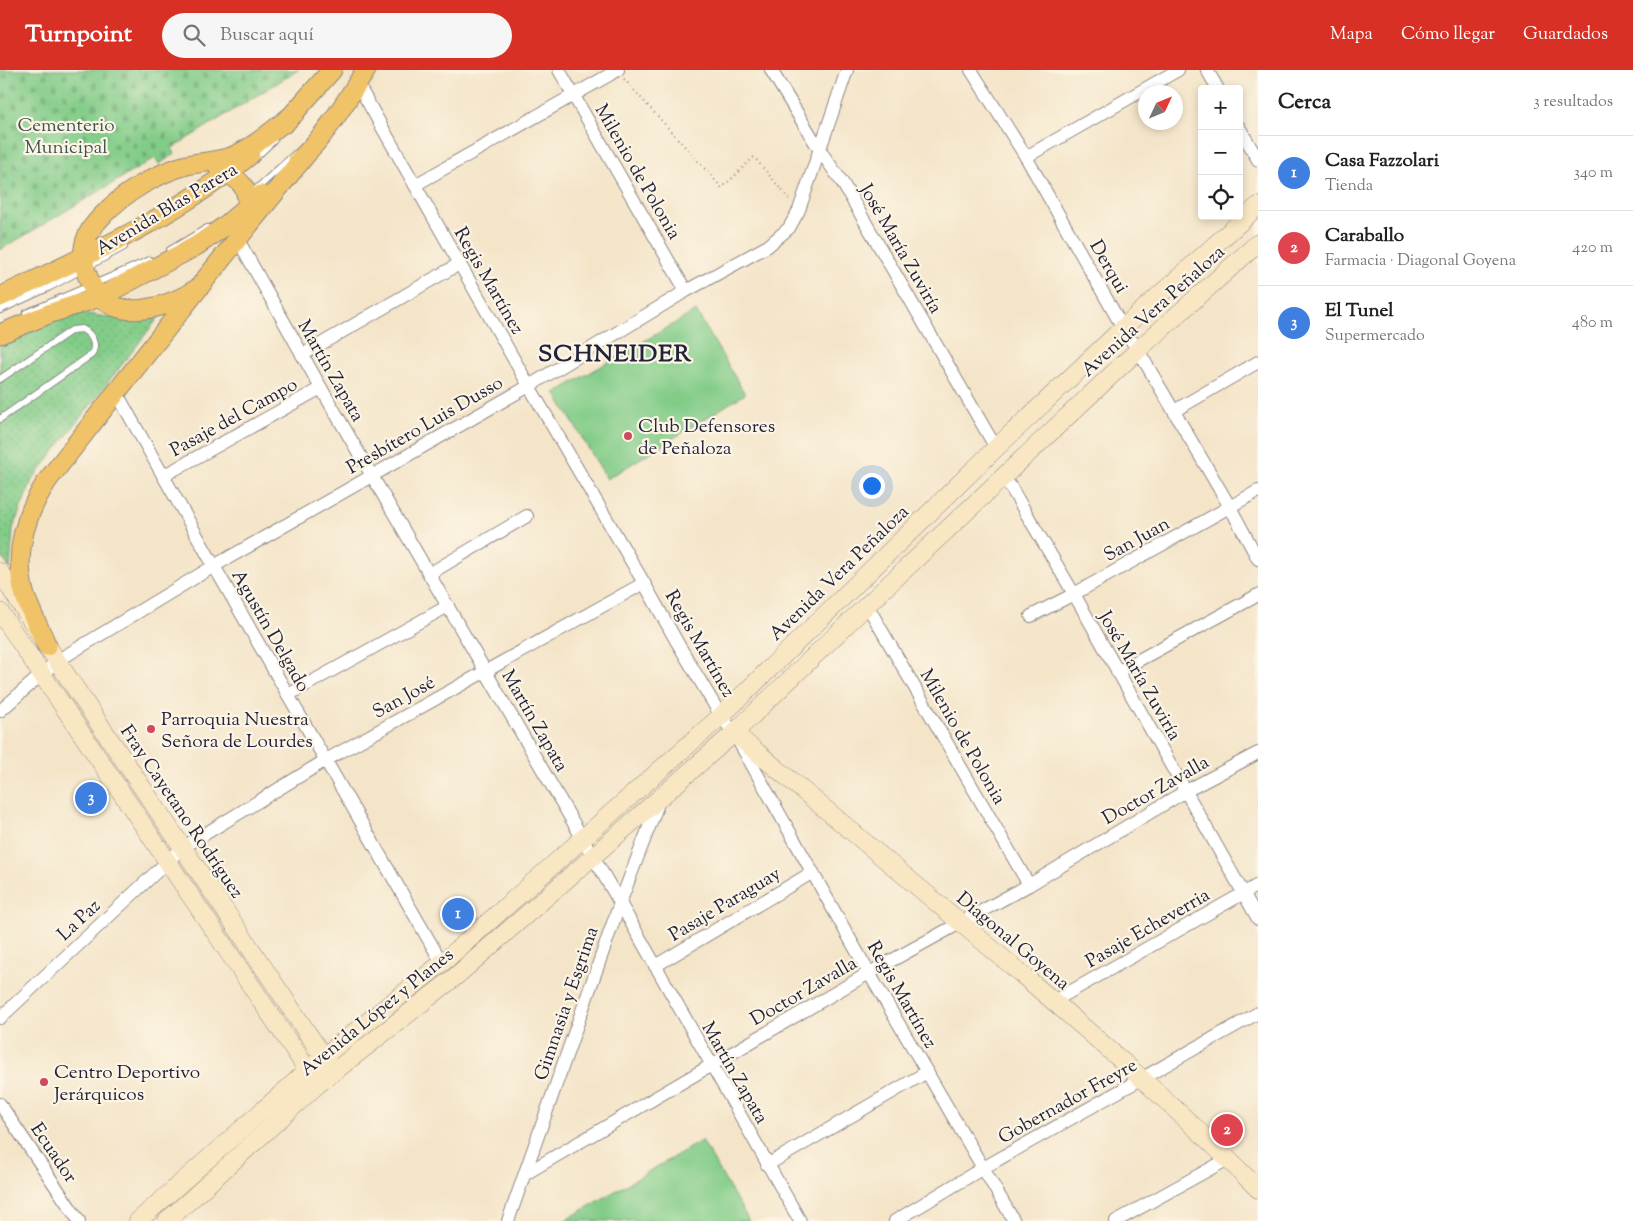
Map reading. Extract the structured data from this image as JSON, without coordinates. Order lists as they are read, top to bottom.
{
  "streets": {
    "main road": [
      "Avenida Blas Parera",
      "Avenida Vera Peñaloza",
      "Fray Cayetano Rodríguez",
      "Diagonal Goyena",
      "Avenida López y Planes"
    ],
    "street": [
      "Milenio de Polonia",
      "José María Zuviría",
      "Derqui",
      "Regis Martínez",
      "Martín Zapata",
      "Pasaje del Campo",
      "Presbítero Luis Dusso",
      "San Juan",
      "Agustín Delgado",
      "San José",
      "Doctor Zavalla",
      "Pasaje Paraguay",
      "La Paz",
      "Pasaje Echeverria",
      "Gimnasia y Esgrima",
      "Gobernador Freyre",
      "Ecuador"
    ]
  },
  "crossings": [
    ["Milenio de Polonia", "Avenida Vera Peñaloza"],
    ["Milenio de Polonia", "Presbítero Luis Dusso"],
    ["Milenio de Polonia", "Doctor Zavalla"],
    ["Avenida Blas Parera", "Regis Martínez"],
    ["José María Zuviría", "Avenida Vera Peñaloza"],
    ["José María Zuviría", "Presbítero Luis Dusso"],
    ["José María Zuviría", "San Juan"],
    ["José María Zuviría", "Doctor Zavalla"],
    ["José María Zuviría", "Pasaje Echeverria"],
    ["Derqui", "Avenida Vera Peñaloza"],
    ["Derqui", "San Juan"],
    ["Regis Martínez", "Avenida Vera Peñaloza"],
    ["Regis Martínez", "Pasaje del Campo"],
    ["Regis Martínez", "Presbítero Luis Dusso"],
    ["Regis Martínez", "San José"],
    ["Regis Martínez", "Doctor Zavalla"],
    ["Regis Martínez", "Pasaje Paraguay"],
    ["Regis Martínez", "Diagonal Goyena"],
    ["Regis Martínez", "Gobernador Freyre"],
    ["Avenida Vera Peñaloza", "Martín Zapata"],
    ["Avenida Vera Peñaloza", "Agustín Delgado"],
    ["Avenida Vera Peñaloza", "Diagonal Goyena"],
    ["Avenida Vera Peñaloza", "Gimnasia y Esgrima"],
    ["Avenida Vera Peñaloza", "Avenida López y Planes"],
    ["Martín Zapata", "Pasaje del Campo"],
    ["Martín Zapata", "Presbítero Luis Dusso"],
    ["Martín Zapata", "San José"],
    ["Martín Zapata", "Doctor Zavalla"],
    ["Martín Zapata", "Pasaje Paraguay"],
    ["Martín Zapata", "Gimnasia y Esgrima"],
    ["Martín Zapata", "Avenida López y Planes"],
    ["Pasaje del Campo", "Agustín Delgado"],
    ["Presbítero Luis Dusso", "Agustín Delgado"],
    ["Presbítero Luis Dusso", "Fray Cayetano Rodríguez"],
    ["Agustín Delgado", "San José"],
    ["Agustín Delgado", "Avenida López y Planes"],
    ["San José", "Fray Cayetano Rodríguez"],
    ["San José", "La Paz"],
    ["Doctor Zavalla", "Diagonal Goyena"],
    ["Doctor Zavalla", "Gimnasia y Esgrima"],
    ["Fray Cayetano Rodríguez", "La Paz"],
    ["Fray Cayetano Rodríguez", "Avenida López y Planes"],
    ["Pasaje Echeverria", "Diagonal Goyena"],
    ["Diagonal Goyena", "Gobernador Freyre"],
    ["Gimnasia y Esgrima", "Avenida López y Planes"]
  ],
  "districts": ["SCHNEIDER"],
  "parks": ["Cementerio Municipal"],
  "places": ["Club Defensores de Peñaloza", "Parroquia Nuestra Señora de Lourdes", "Centro Deportivo Jerárquicos"],
  "north": "top right",
  "page": {
    "header": "Turnpoint",
    "search": "Buscar aquí",
    "nav": ["Mapa", "Cómo llegar", "Guardados"],
    "heading": ["Cerca", "3 resultados"],
    "map_buttons": ["+", "−"],
    "list": [
      {
        "mark": "1",
        "name": "Casa Fazzolari",
        "note": "Tienda",
        "value": "340 m"
      },
      {
        "mark": "2",
        "name": "Caraballo",
        "note": "Farmacia · Diagonal Goyena",
        "value": "420 m"
      },
      {
        "mark": "3",
        "name": "El Tunel",
        "note": "Supermercado",
        "value": "480 m"
      }
    ],
    "pins": ["3", "1", "2"]
  }
}
